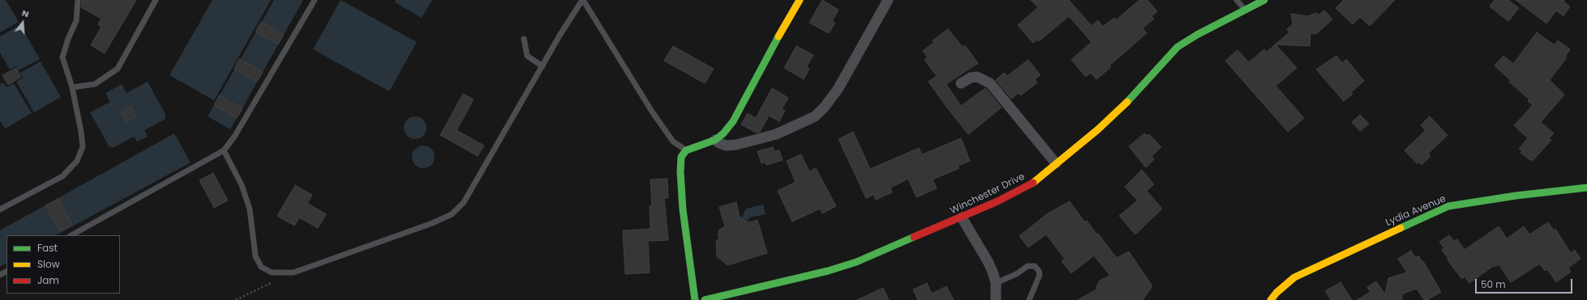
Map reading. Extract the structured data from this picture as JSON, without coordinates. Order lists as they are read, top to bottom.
{
  "streets": {
    "street": ["Winchester Drive", "Lydia Avenue"]
  },
  "legend": ["Fast", "Slow", "Jam"],
  "scale_bar": "50 m",
  "north": "top"
}
